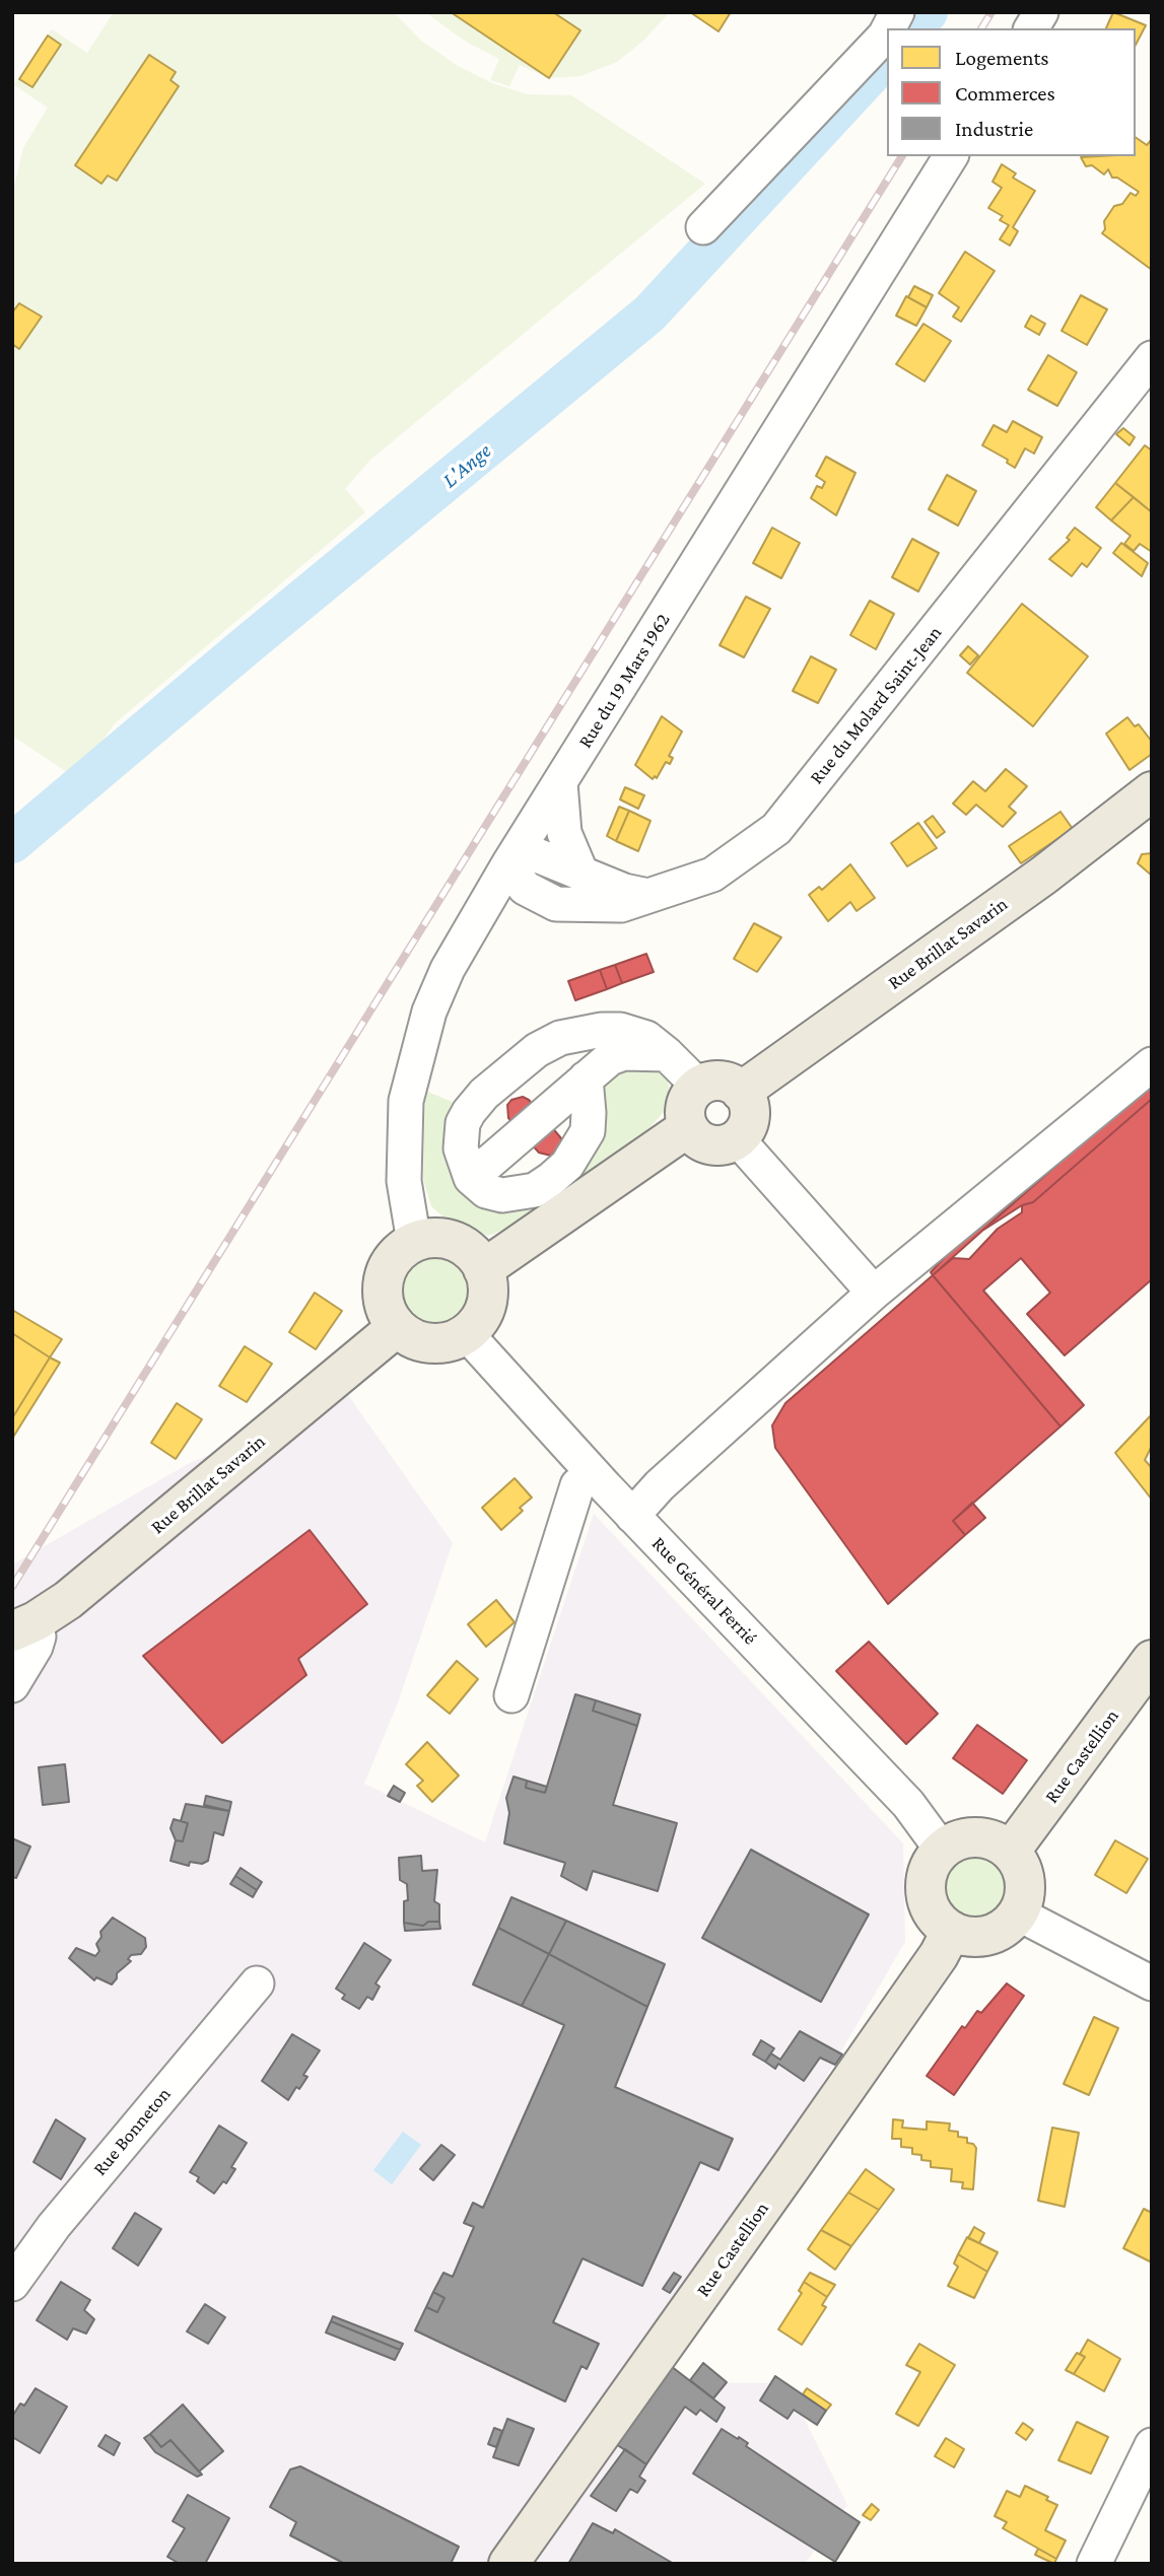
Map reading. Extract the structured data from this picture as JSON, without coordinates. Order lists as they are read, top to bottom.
{
  "streets": {
    "main road": ["Rue Brillat Savarin", "Rue Castellion"],
    "street": [
      "Rue du 19 Mars 1962",
      "Rue du Molard Saint-Jean",
      "Rue Général Ferrié",
      "Rue Bonneton"
    ]
  },
  "crossings": [
    ["Rue du 19 Mars 1962", "Rue du Molard Saint-Jean"],
    ["Rue du 19 Mars 1962", "Rue Brillat Savarin"],
    ["Rue du 19 Mars 1962", "Rue Général Ferrié"],
    ["Rue Brillat Savarin", "Rue Général Ferrié"],
    ["Rue Général Ferrié", "Rue Castellion"]
  ],
  "water": ["L'Ange"],
  "legend": ["Logements", "Commerces", "Industrie"]
}
